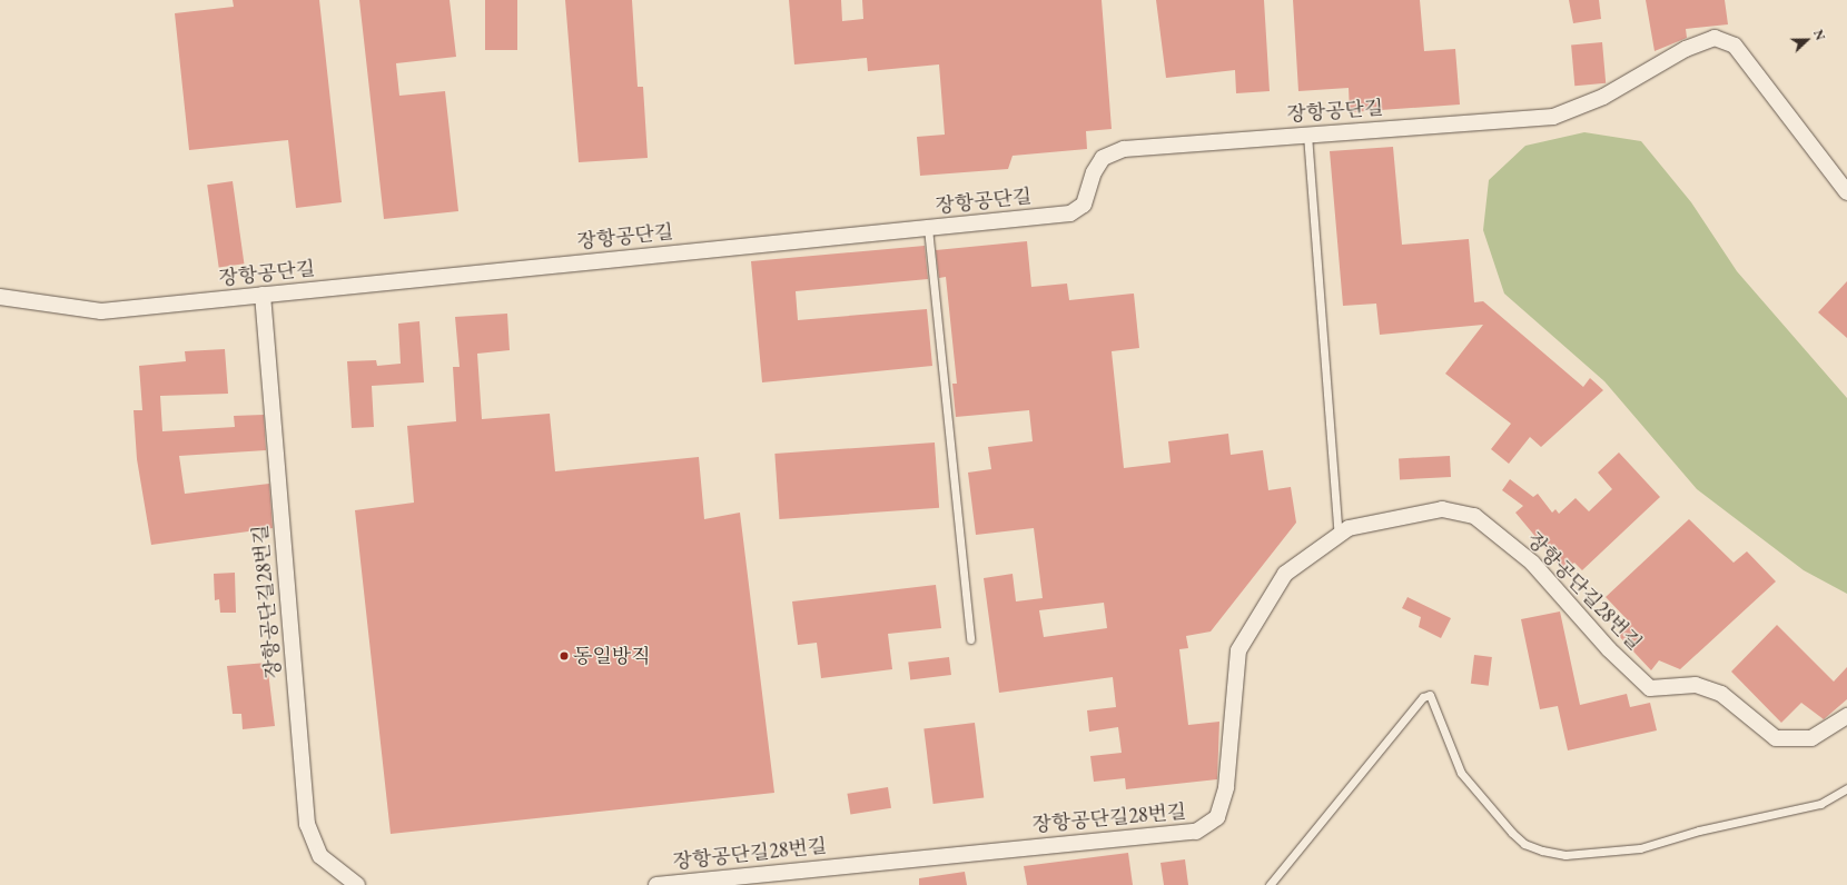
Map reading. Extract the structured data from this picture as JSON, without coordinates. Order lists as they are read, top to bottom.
{
  "streets": {
    "street": ["장항공단길", "장항공단길28번길"]
  },
  "crossings": [
    ["장항공단길", "장항공단길28번길"]
  ],
  "places": ["동일방직"],
  "north": "right"
}
